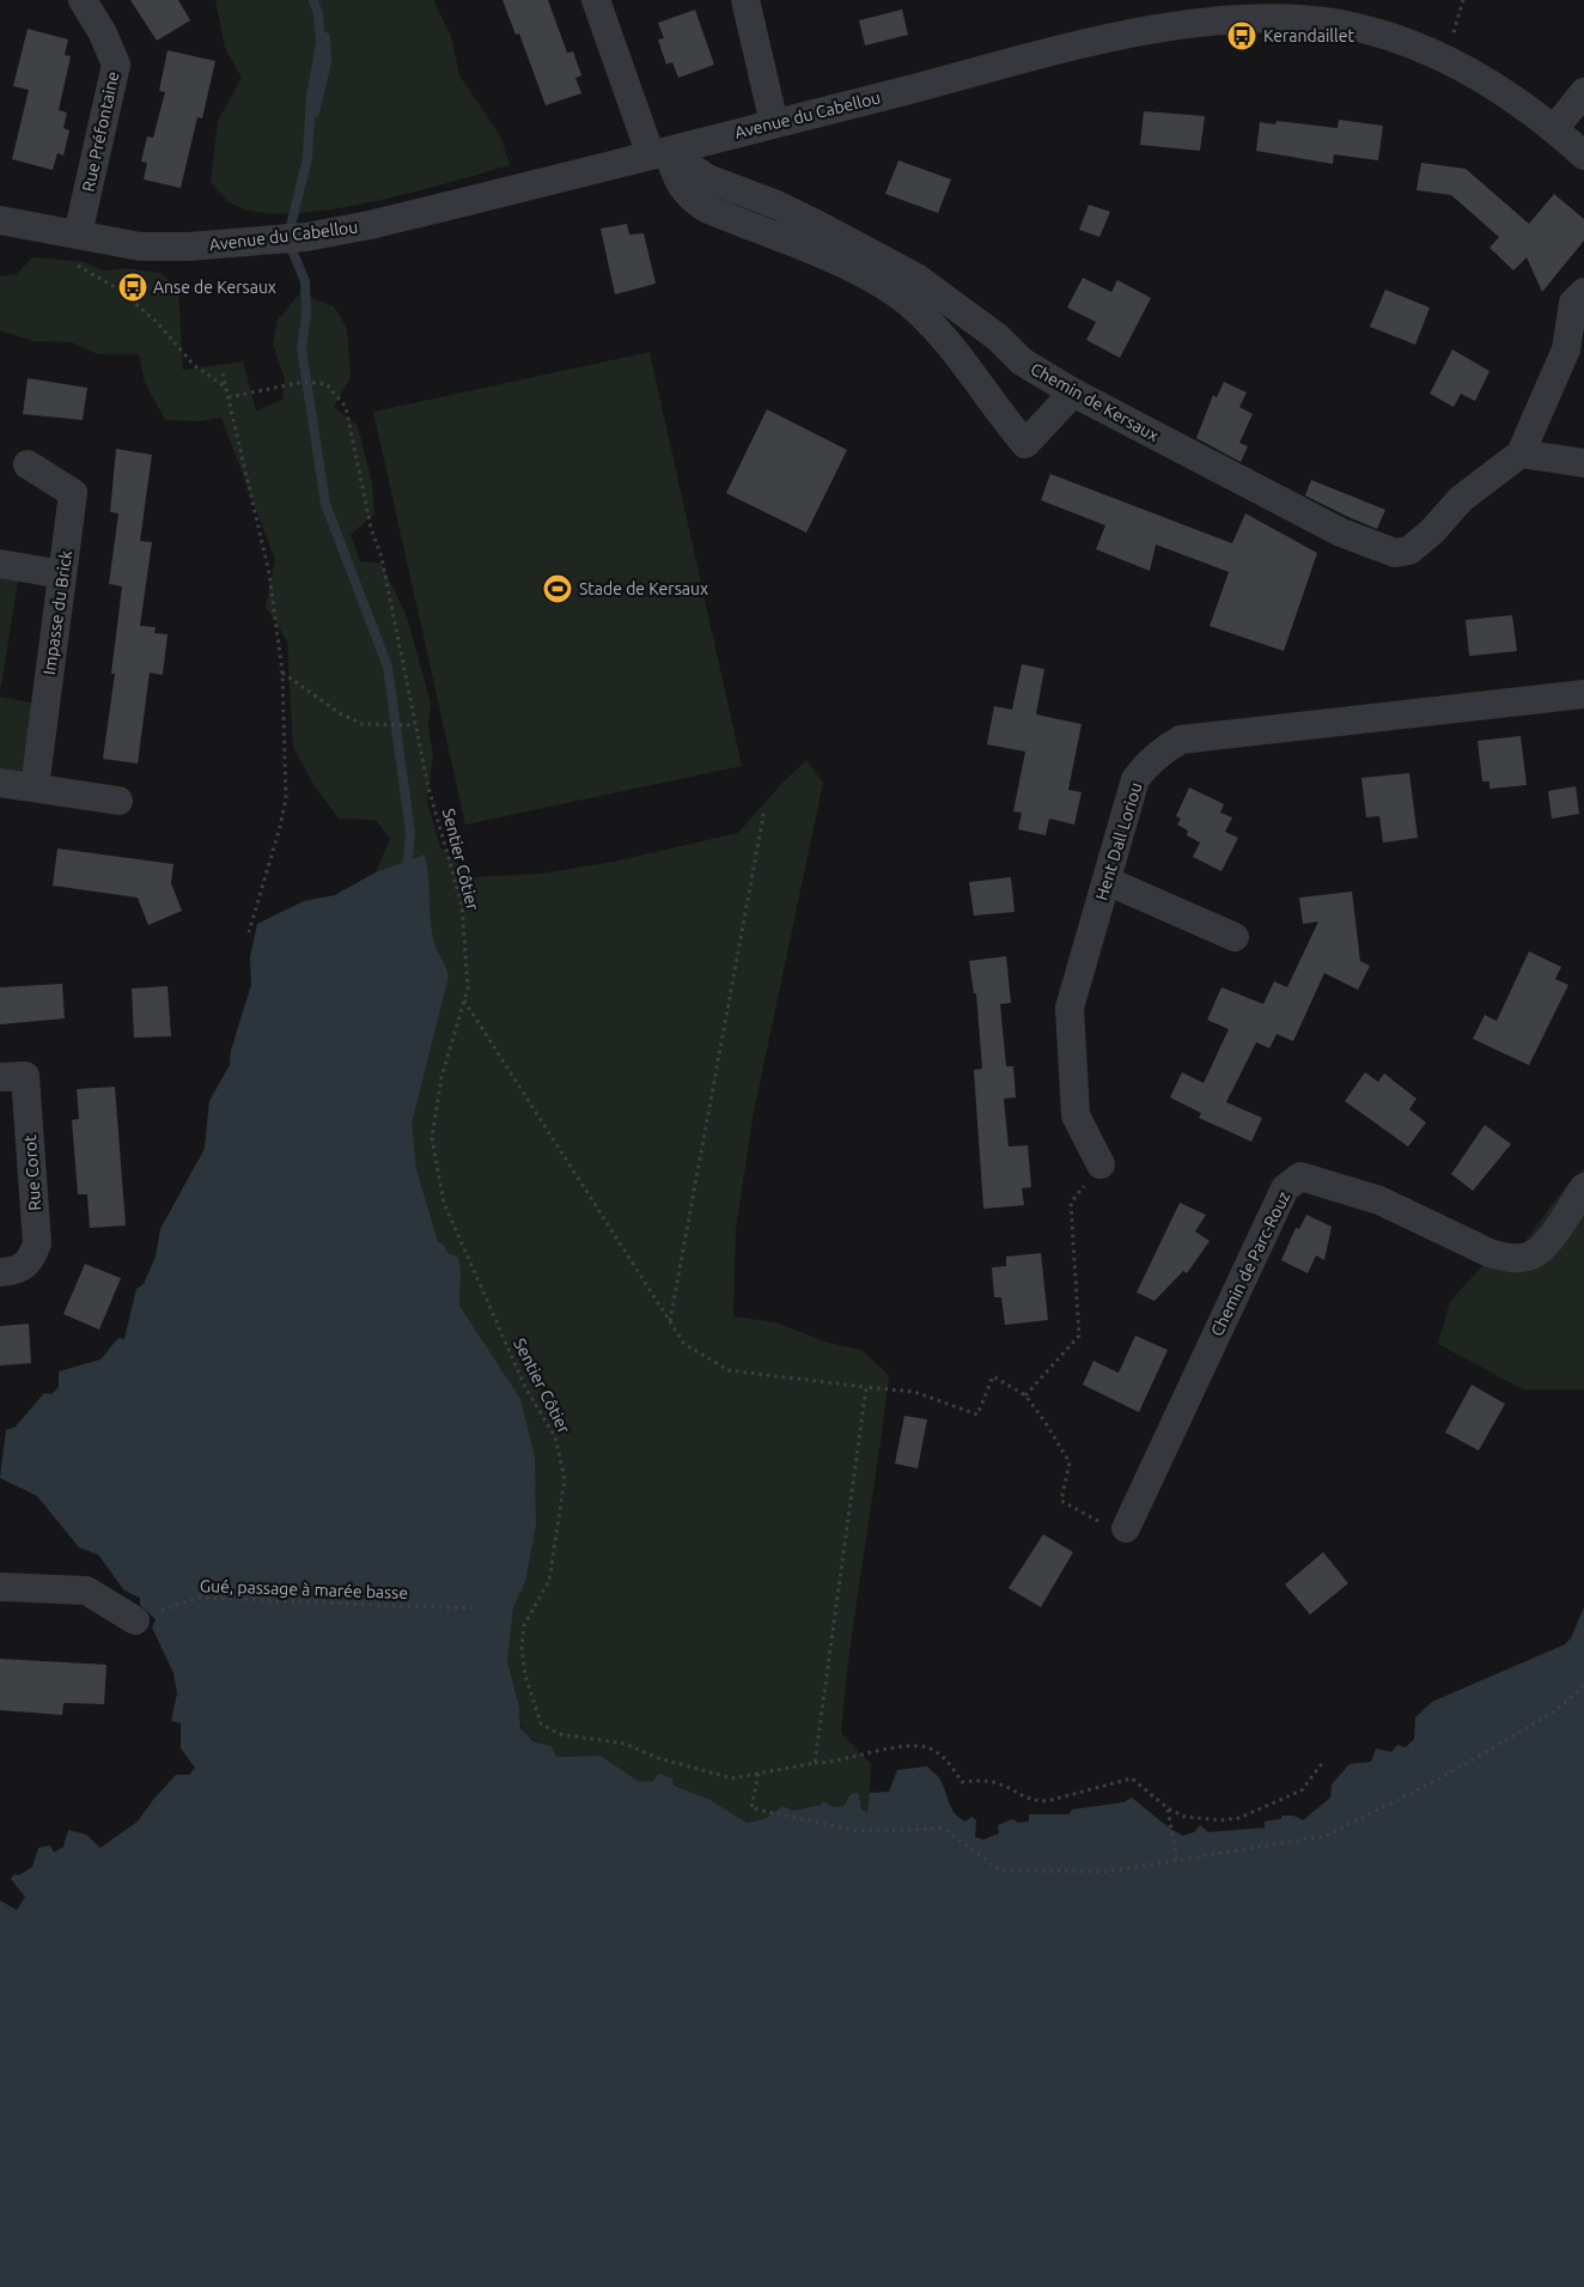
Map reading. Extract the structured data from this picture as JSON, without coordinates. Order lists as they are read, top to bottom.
{
  "streets": {
    "street": [
      "Avenue du Cabellou",
      "Rue Préfontaine",
      "Chemin de Kersaux",
      "Impasse du Brick",
      "Hent Dall Loriou",
      "Rue Corot",
      "Chemin de Parc-Rouz"
    ],
    "path": ["Sentier Côtier", "Gué, passage à marée basse"]
  },
  "crossings": [
    ["Avenue du Cabellou", "Rue Préfontaine"],
    ["Avenue du Cabellou", "Chemin de Kersaux"]
  ],
  "places": {
    "bus stop": ["Kerandaillet", "Anse de Kersaux"],
    "sports": ["Stade de Kersaux"]
  }
}
